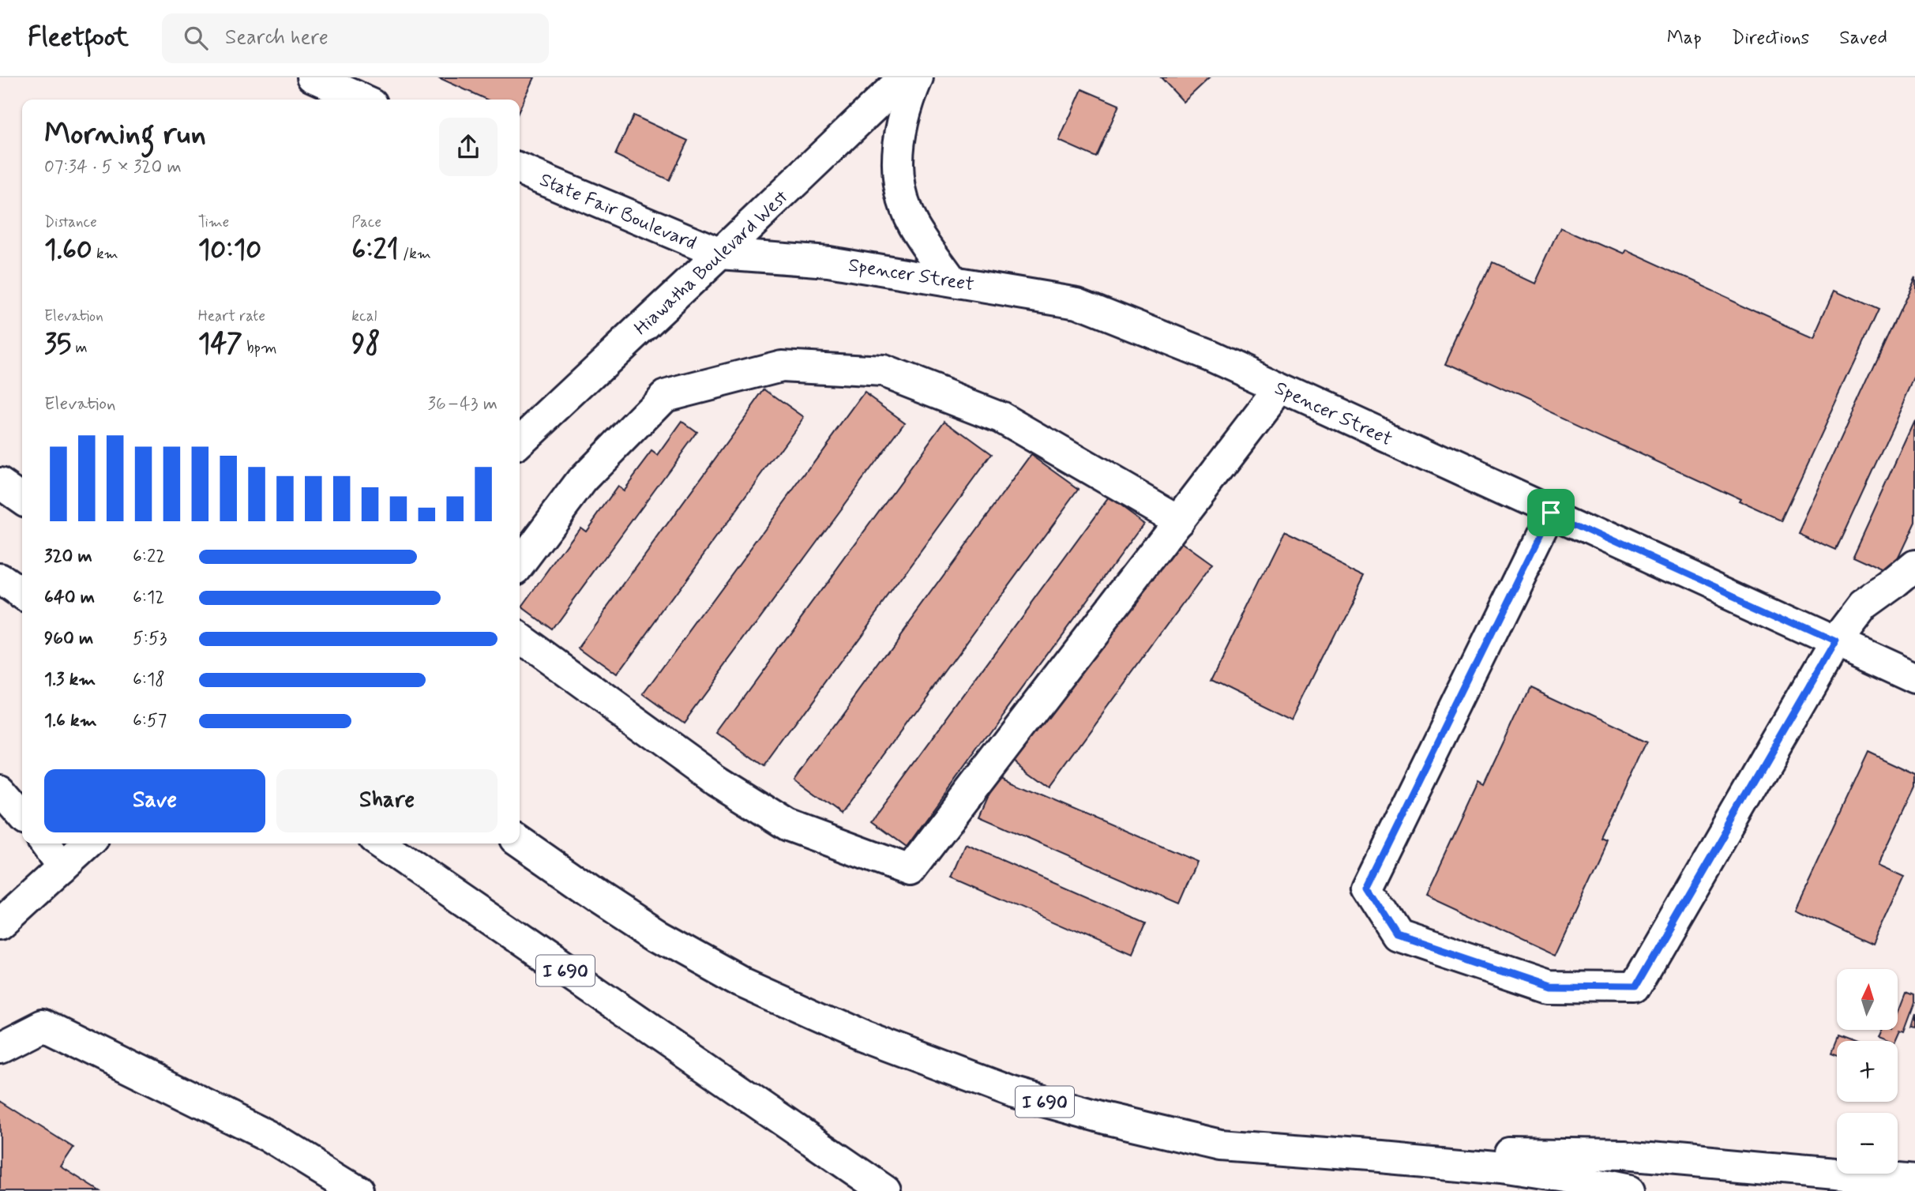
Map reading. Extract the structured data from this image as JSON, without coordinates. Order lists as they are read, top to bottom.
{
  "streets": {
    "main road": [
      "State Fair Boulevard",
      "Hiawatha Boulevard West",
      "Spencer Street",
      "I 690"
    ]
  },
  "crossings": [
    ["State Fair Boulevard", "Hiawatha Boulevard West"],
    ["State Fair Boulevard", "Spencer Street"],
    ["Hiawatha Boulevard West", "Spencer Street"]
  ],
  "north": "top",
  "page": {
    "header": "Fleetfoot",
    "search": "Search here",
    "nav": ["Map", "Directions", "Saved"],
    "heading": ["Morning run", "07:34 · 5 × 320 m"],
    "stats": [
      ["Distance", "1.60 km"],
      ["Time", "10:10"],
      ["Pace", "6:21 /km"],
      ["Elevation", "35 m"],
      ["Heart rate", "147 bpm"],
      ["kcal", "98"]
    ],
    "chart": ["Elevation", "36–43 m"],
    "list": [
      {
        "name": "320 m",
        "note": "6:22"
      },
      {
        "name": "640 m",
        "note": "6:12"
      },
      {
        "name": "960 m",
        "note": "5:53"
      },
      {
        "name": "1.3 km",
        "note": "6:18"
      },
      {
        "name": "1.6 km",
        "note": "6:57"
      }
    ],
    "buttons": ["Save", "Share"],
    "map_buttons": ["+", "−"]
  }
}
